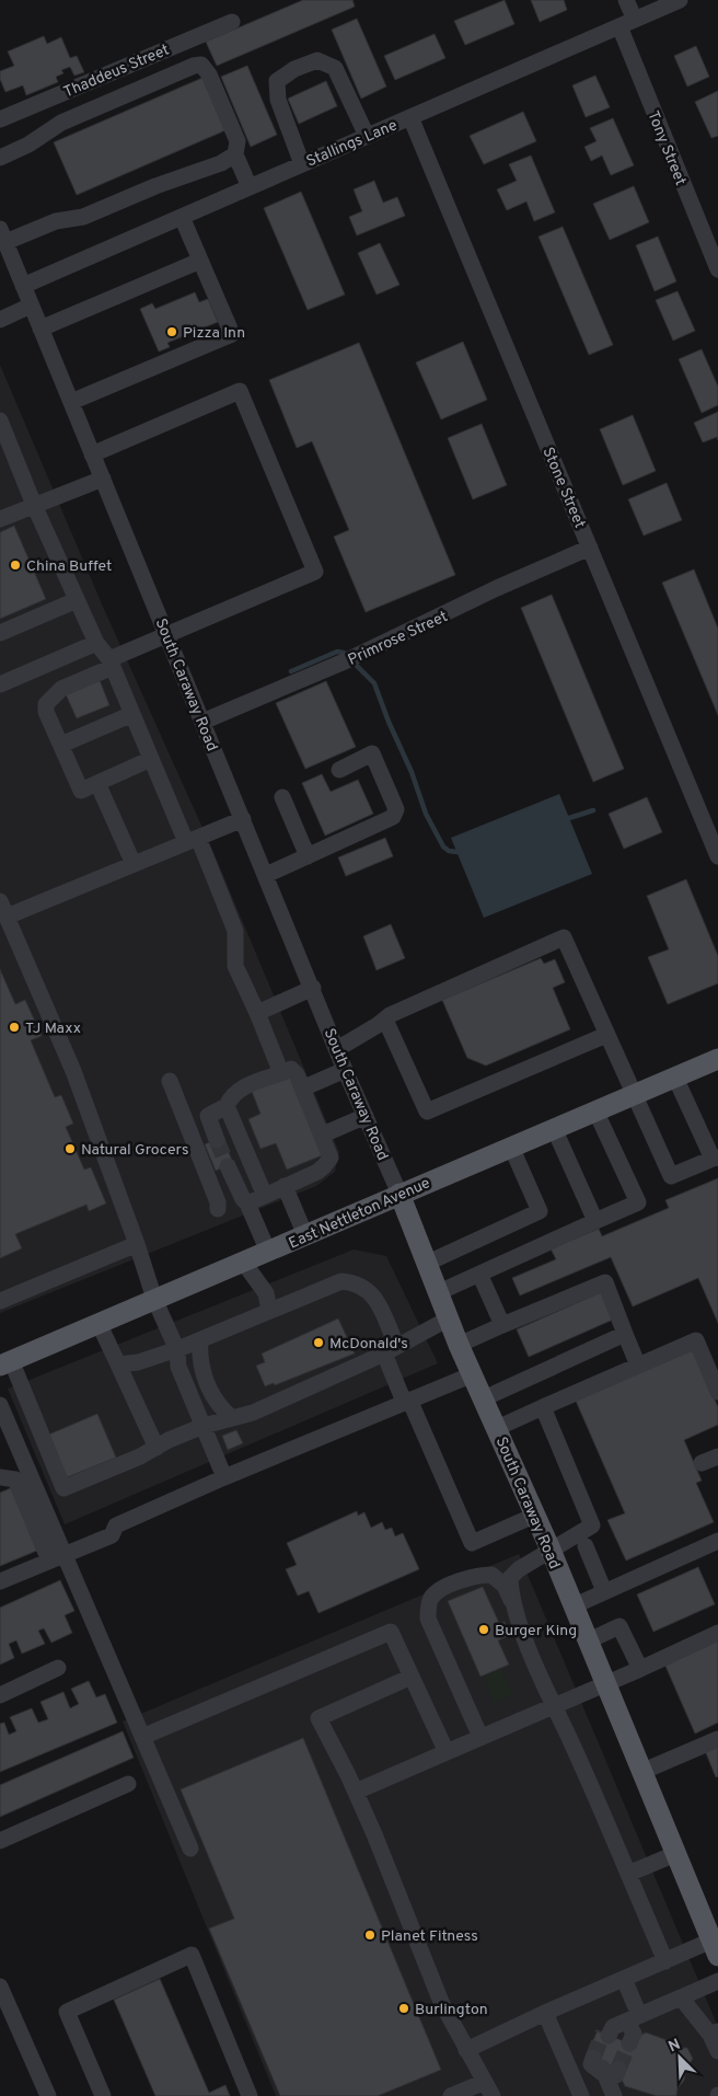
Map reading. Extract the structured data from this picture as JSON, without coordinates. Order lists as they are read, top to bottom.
{
  "streets": {
    "main road": ["South Caraway Road", "East Nettleton Avenue"],
    "street": [
      "Thaddeus Street",
      "Stallings Lane",
      "Tony Street",
      "Stone Street",
      "Primrose Street"
    ]
  },
  "crossings": [
    ["Stallings Lane", "Tony Street"],
    ["Stallings Lane", "Stone Street"],
    ["Stallings Lane", "South Caraway Road"],
    ["Stone Street", "Primrose Street"],
    ["Primrose Street", "South Caraway Road"],
    ["South Caraway Road", "East Nettleton Avenue"]
  ],
  "places": [
    "Pizza Inn",
    "China Buffet",
    "TJ Maxx",
    "Natural Grocers",
    "McDonald's",
    "Burger King",
    "Planet Fitness",
    "Burlington"
  ],
  "north": "top left"
}
